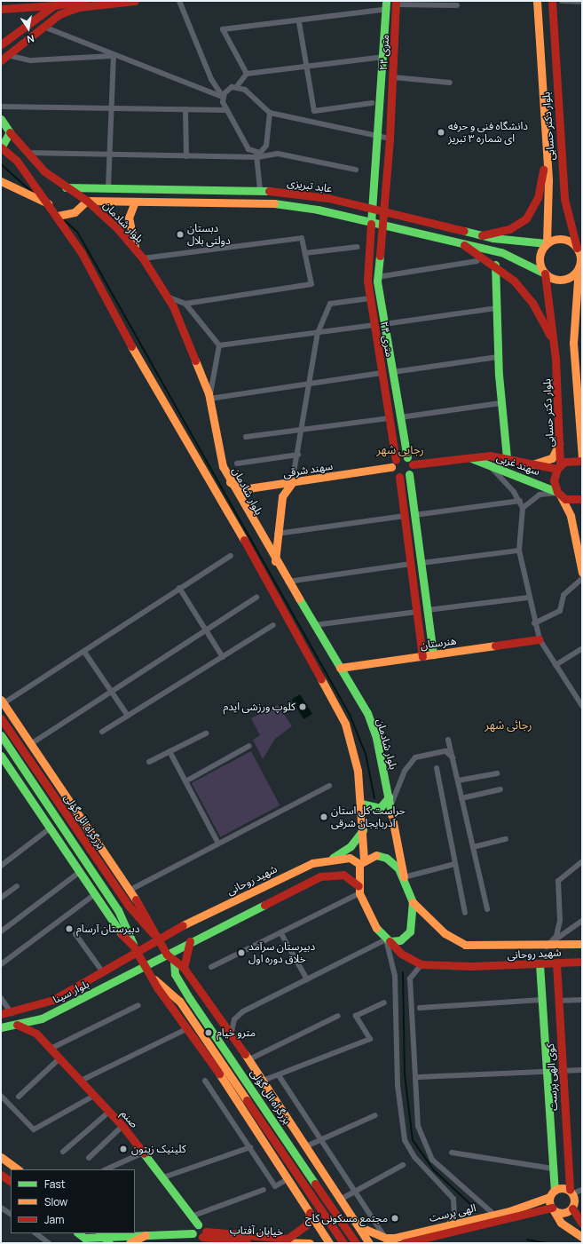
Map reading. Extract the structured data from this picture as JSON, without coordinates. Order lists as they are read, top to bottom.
{
  "streets": {
    "main road": [
      "۲۴ متری",
      "بلوار دکتر حسابی",
      "عابد تبریزی",
      "بلوار شادمان",
      "سهند غربی",
      "سهند شرقی",
      "هنرستان",
      "بزرگراه ائل گؤلی",
      "شهید روحانی",
      "بلوار سینا",
      "کوی الهی پرست",
      "صنم",
      "الهی پرست",
      "خیابان آفتاب"
    ]
  },
  "crossings": [
    ["۲۴ متری", "عابد تبریزی"],
    ["۲۴ متری", "سهند غربی"],
    ["بلوار دکتر حسابی", "عابد تبریزی"],
    ["بلوار دکتر حسابی", "سهند غربی"],
    ["عابد تبریزی", "بلوار شادمان"],
    ["بلوار شادمان", "سهند شرقی"],
    ["بلوار شادمان", "هنرستان"],
    ["بزرگراه ائل گؤلی", "شهید روحانی"],
    ["بزرگراه ائل گؤلی", "بلوار سینا"],
    ["شهید روحانی", "بلوار سینا"],
    ["شهید روحانی", "کوی الهی پرست"],
    ["کوی الهی پرست", "الهی پرست"],
    ["صنم", "خیابان آفتاب"]
  ],
  "districts": ["رجایی شهر", "رجائی شهر"],
  "places": [
    "دانشگاه فنی و حرفه ای شماره ۳ تبریز",
    "دبستان دولتی بلال",
    "کلوپ ورزشی ایدم",
    "حراست کل استان آذربایجان شرقی",
    "دبیرستان آرسام",
    "دبیرستان سرآمد خلاق دوره اول",
    "مترو خیام",
    "کلینیک زیتون",
    "مجتمع مسکونى کاج"
  ],
  "legend": ["Fast", "Slow", "Jam"],
  "north": "bottom"
}
